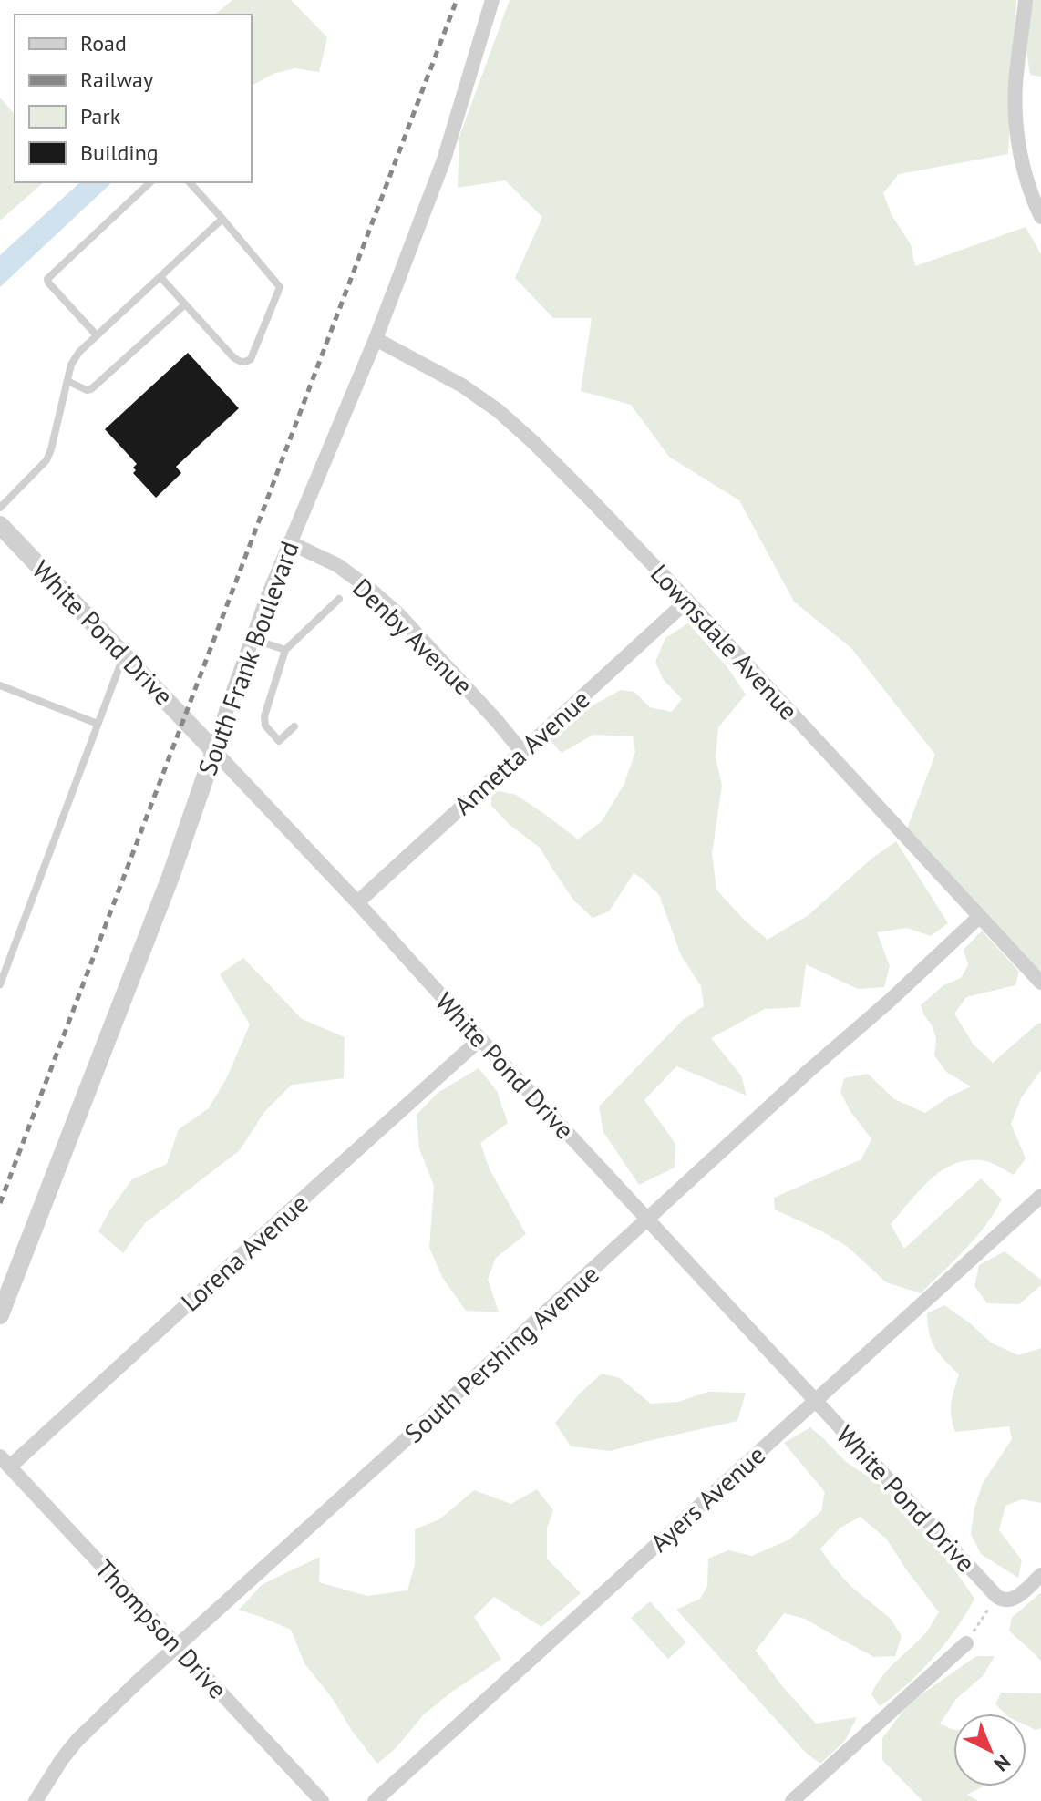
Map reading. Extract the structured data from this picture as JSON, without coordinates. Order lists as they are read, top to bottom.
{
  "streets": {
    "street": [
      "White Pond Drive",
      "Denby Avenue",
      "Lownsdale Avenue",
      "South Frank Boulevard",
      "Annetta Avenue",
      "Lorena Avenue",
      "South Pershing Avenue",
      "Ayers Avenue",
      "Thompson Drive"
    ]
  },
  "crossings": [
    ["White Pond Drive", "South Frank Boulevard"],
    ["White Pond Drive", "Annetta Avenue"],
    ["White Pond Drive", "Lorena Avenue"],
    ["White Pond Drive", "South Pershing Avenue"],
    ["White Pond Drive", "Ayers Avenue"],
    ["Denby Avenue", "South Frank Boulevard"],
    ["Denby Avenue", "Annetta Avenue"],
    ["Lownsdale Avenue", "South Frank Boulevard"],
    ["Lownsdale Avenue", "Annetta Avenue"],
    ["Lownsdale Avenue", "South Pershing Avenue"],
    ["Lorena Avenue", "Thompson Drive"],
    ["South Pershing Avenue", "Thompson Drive"]
  ],
  "legend": [
    "Road",
    "Railway",
    "Park",
    "Building"
  ],
  "north": "bottom right"
}
